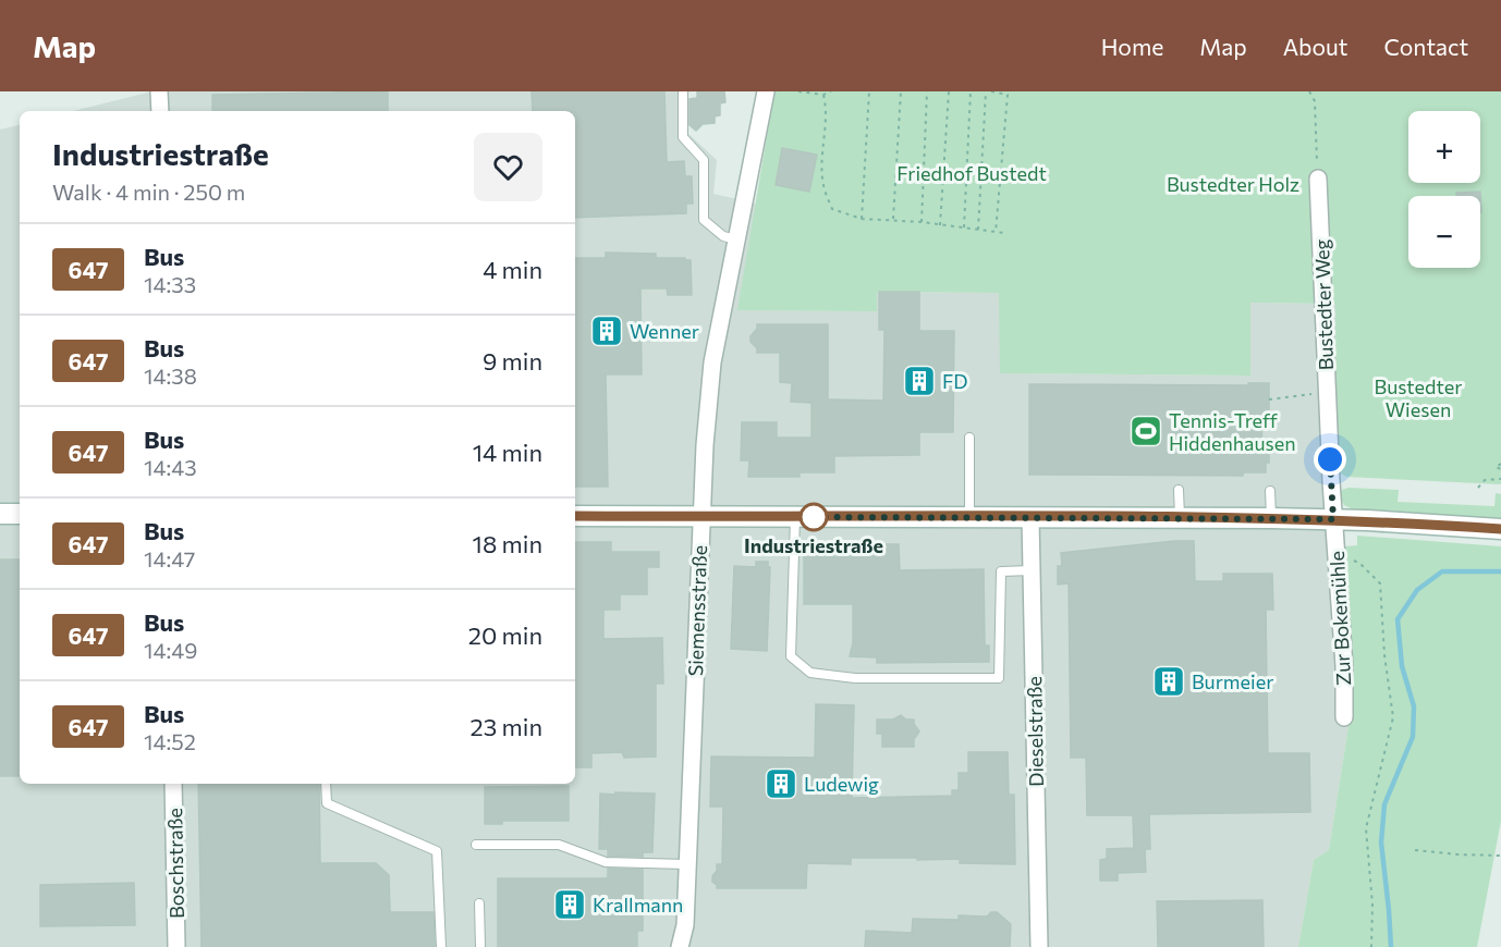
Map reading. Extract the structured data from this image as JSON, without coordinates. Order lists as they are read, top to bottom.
{
  "streets": {
    "street": [
      "Bustedter Weg",
      "Siemensstraße",
      "Zur Bokemühle",
      "Dieselstraße",
      "Boschstraße"
    ]
  },
  "crossings": [
    ["Bustedter Weg", "Zur Bokemühle"]
  ],
  "parks": ["Friedhof Bustedt", "Bustedter Holz", "Bustedter Wiesen"],
  "places": {
    "building": [
      "Wenner",
      "FD",
      "Burmeier",
      "Ludewig",
      "Krallmann"
    ],
    "sports": ["Tennis-Treff Hiddenhausen"],
    "other": ["Industriestraße"]
  },
  "lines": ["bus line 647"],
  "page": {
    "header": "Map",
    "nav": [
      "Home",
      "Map",
      "About",
      "Contact"
    ],
    "map_buttons": ["+", "−"],
    "heading": ["Industriestraße", "Walk · 4 min · 250 m"],
    "list": [
      {
        "mark": "647",
        "name": "Bus",
        "note": "14:33",
        "value": "4 min"
      },
      {
        "mark": "647",
        "name": "Bus",
        "note": "14:38",
        "value": "9 min"
      },
      {
        "mark": "647",
        "name": "Bus",
        "note": "14:43",
        "value": "14 min"
      },
      {
        "mark": "647",
        "name": "Bus",
        "note": "14:47",
        "value": "18 min"
      },
      {
        "mark": "647",
        "name": "Bus",
        "note": "14:49",
        "value": "20 min"
      },
      {
        "mark": "647",
        "name": "Bus",
        "note": "14:52",
        "value": "23 min"
      }
    ]
  }
}
